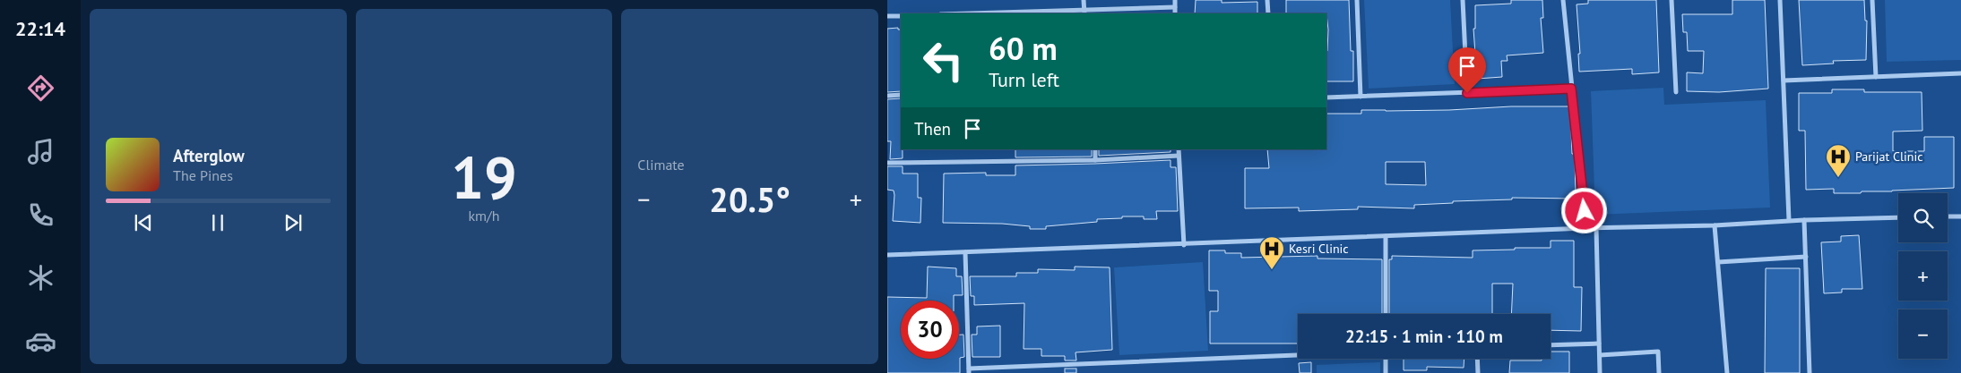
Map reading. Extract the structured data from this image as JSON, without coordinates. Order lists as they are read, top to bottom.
{
  "places": {
    "hospital": ["Parijat Clinic", "Kesri Clinic"]
  },
  "page": {
    "tabs": "22:14",
    "tile": [
      ["19", "km/h"],
      "Climate"
    ],
    "turn": ["60 m", "Turn left"],
    "then": "Then",
    "song": ["Afterglow", "The Pines"],
    "heat": ["−", "20.5°", "+"],
    "map_buttons": ["+", "−"],
    "limit": "30",
    "trip": "22:15 · 1 min · 110 m"
  }
}
